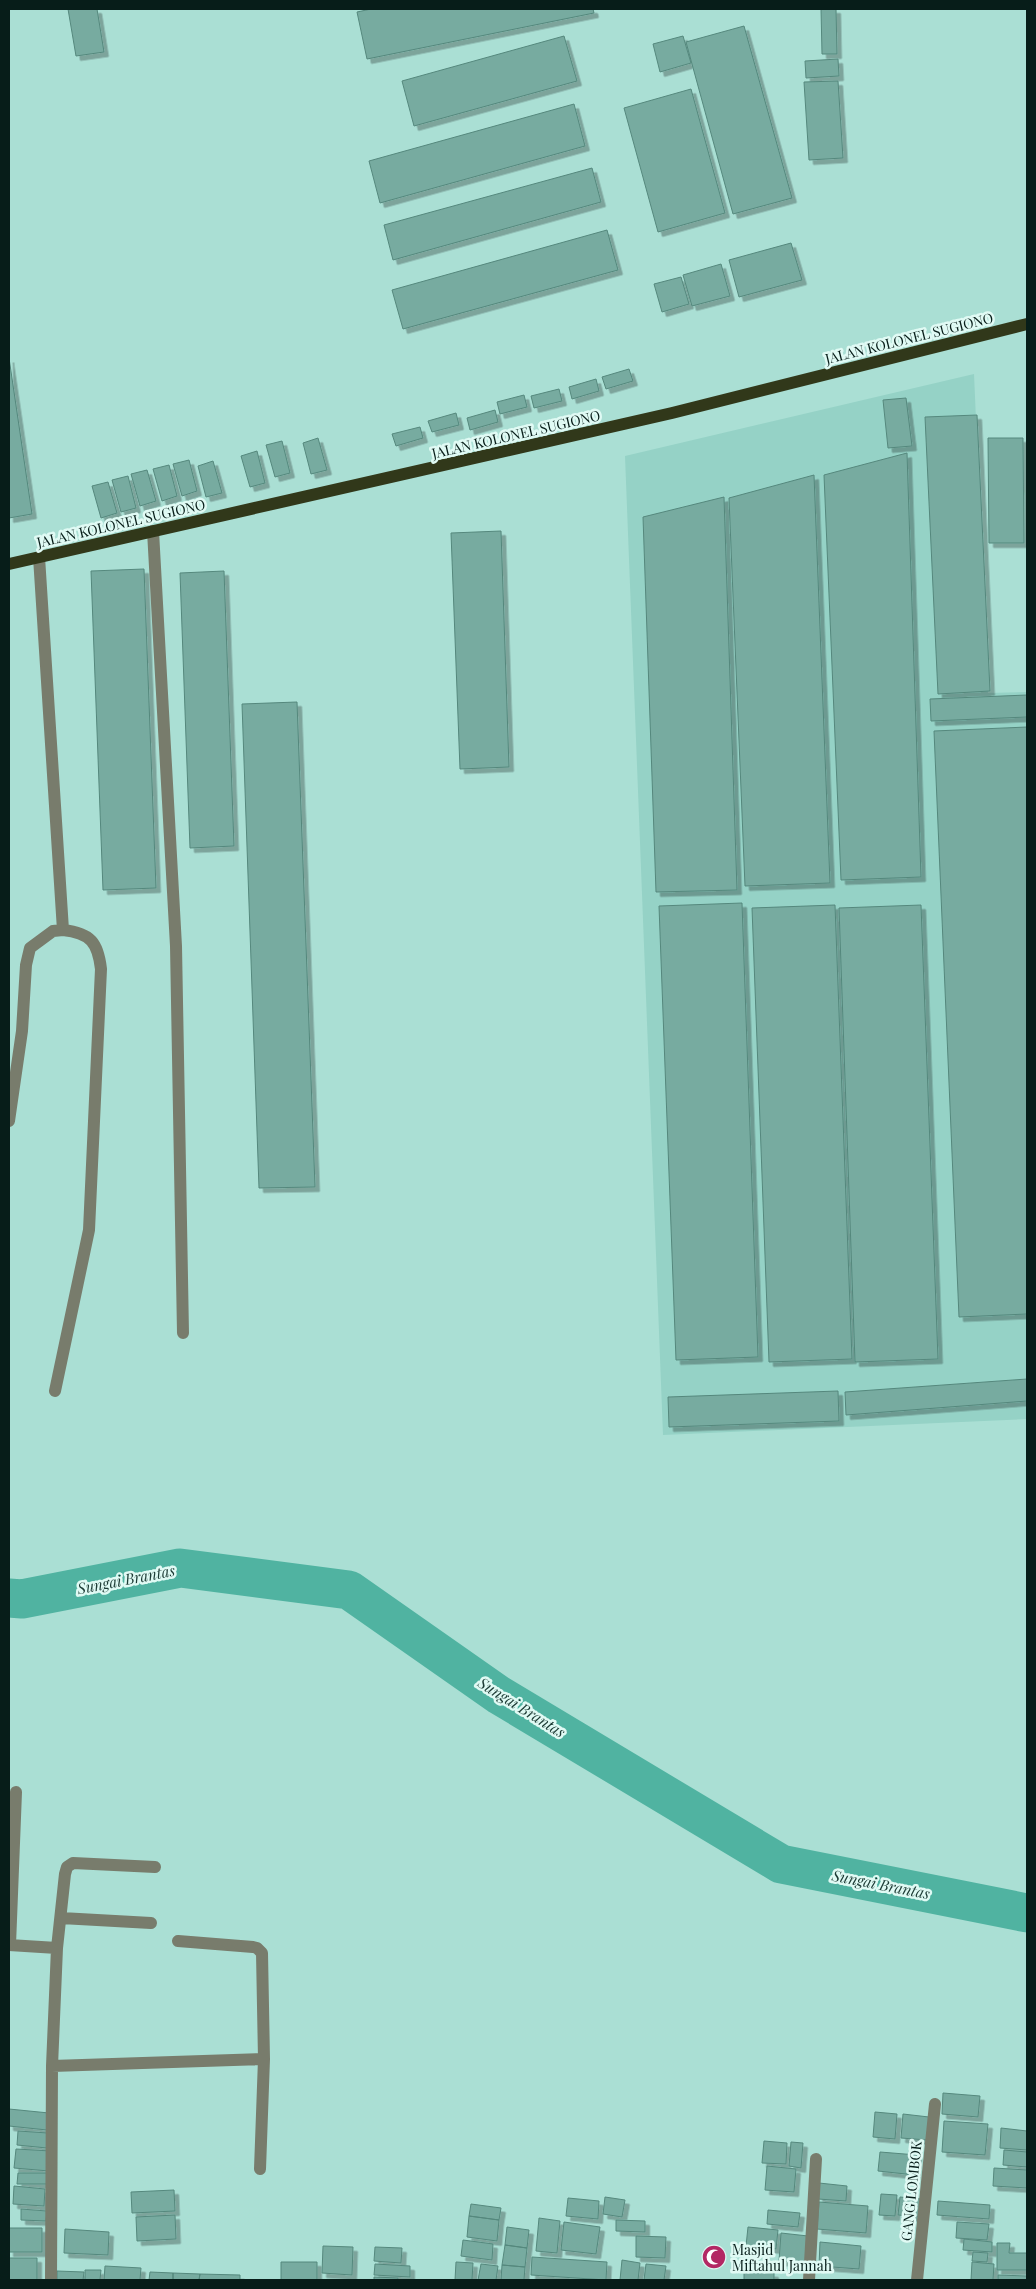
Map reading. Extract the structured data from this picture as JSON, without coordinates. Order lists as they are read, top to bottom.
{
  "streets": {
    "main road": ["JALAN KOLONEL SUGIONO"],
    "street": ["GANG LOMBOK"]
  },
  "water": ["Sungai Brantas"],
  "places": {
    "mosque": ["Masjid Miftahul Jannah"]
  }
}
